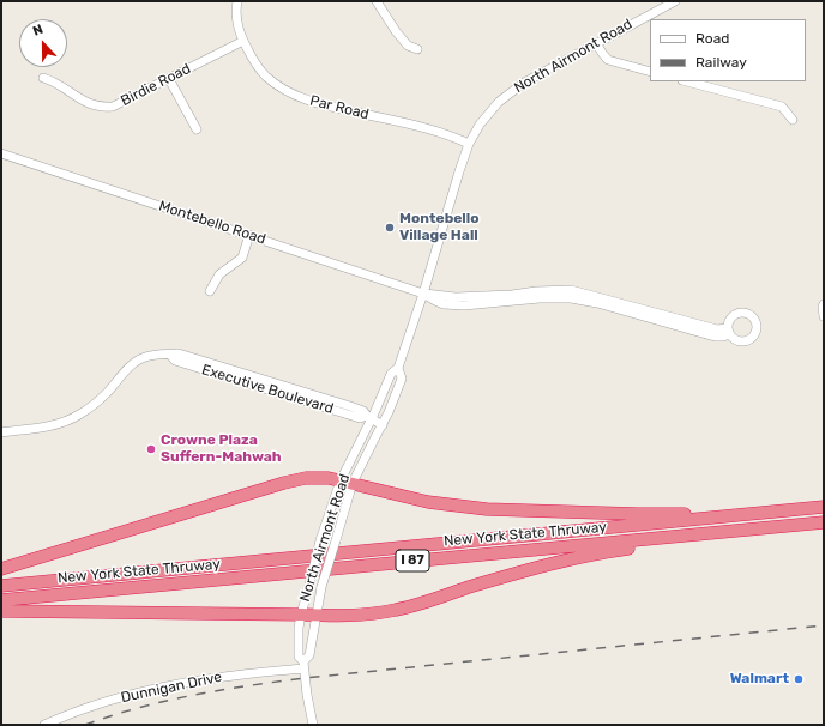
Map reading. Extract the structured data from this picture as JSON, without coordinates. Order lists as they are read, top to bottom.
{
  "streets": {
    "highway": ["New York State Thruway", "I 87"],
    "street": [
      "North Airmont Road",
      "Birdie Road",
      "Par Road",
      "Montebello Road",
      "Executive Boulevard",
      "Dunnigan Drive"
    ]
  },
  "crossings": [
    ["North Airmont Road", "Par Road"],
    ["North Airmont Road", "Montebello Road"],
    ["North Airmont Road", "Executive Boulevard"],
    ["North Airmont Road", "Dunnigan Drive"],
    ["Birdie Road", "Par Road"]
  ],
  "places": ["Montebello Village Hall", "Crowne Plaza Suffern-Mahwah", "Walmart"],
  "legend": ["Road", "Railway"],
  "north": "top"
}
